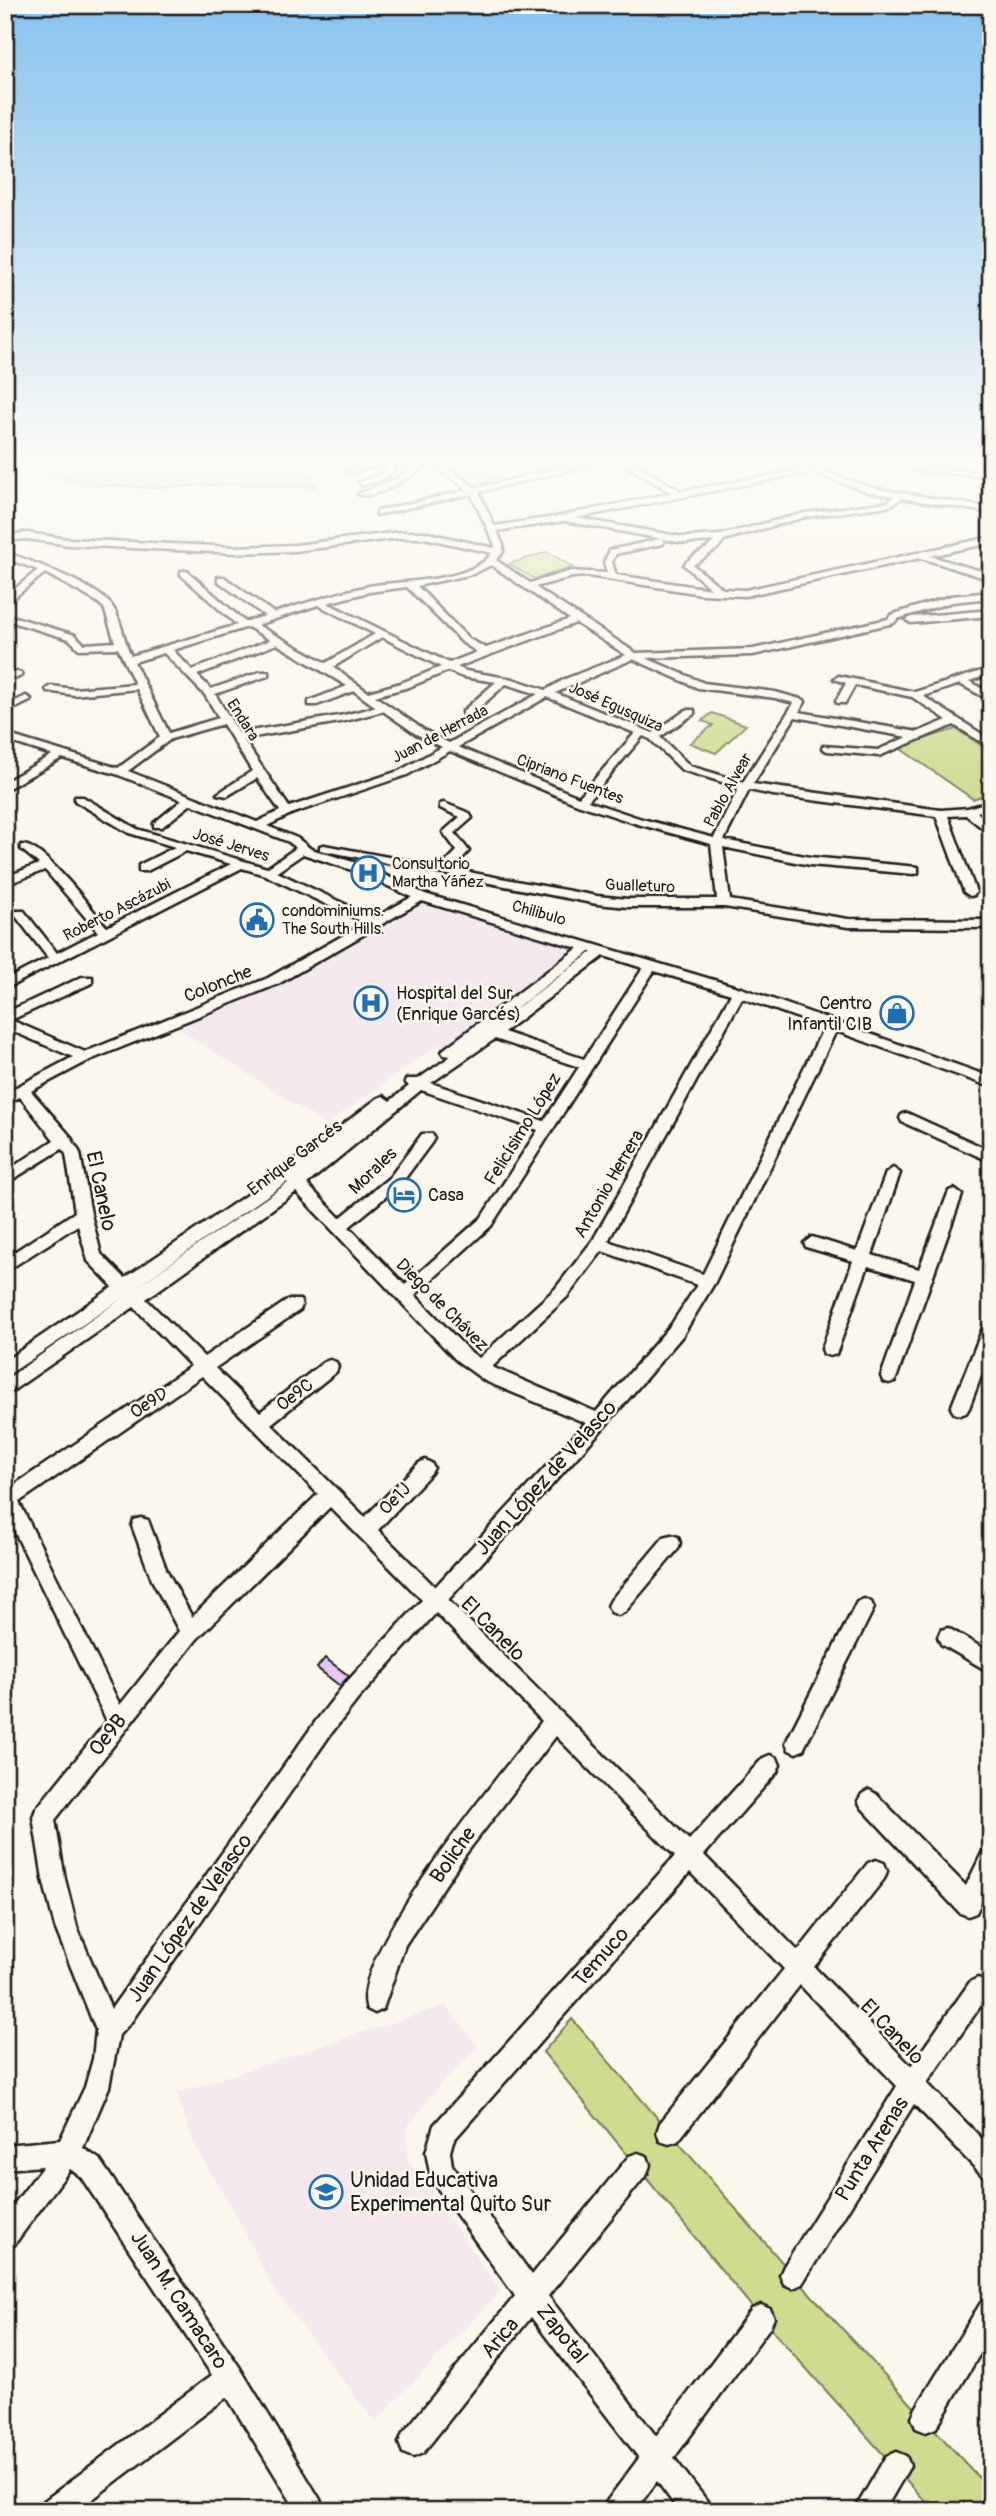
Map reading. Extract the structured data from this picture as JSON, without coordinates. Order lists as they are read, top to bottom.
{
  "streets": {
    "street": [
      "José Egusquiza",
      "Endara",
      "Juan de Herrada",
      "Cipriano Fuentes",
      "Pablo Alvear",
      "José Jerves",
      "Gualleturo",
      "Roberto Ascázubi",
      "Chilibulo",
      "Colonche",
      "Felicísimo López",
      "Enrique Garcés",
      "Morales",
      "Antonio Herrera",
      "El Canelo",
      "Diego de Chávez",
      "Oe9C",
      "Oe9D",
      "Juan López de Velasco",
      "Oe1J",
      "Oe9B",
      "Boliche",
      "Temuco",
      "Punta Arenas",
      "Juan M. Camacaro",
      "Zapotal",
      "Arica"
    ]
  },
  "crossings": [
    ["José Egusquiza", "Juan de Herrada"],
    ["José Egusquiza", "Pablo Alvear"],
    ["Endara", "Juan de Herrada"],
    ["Juan de Herrada", "Cipriano Fuentes"],
    ["Juan de Herrada", "Pablo Alvear"],
    ["Juan de Herrada", "Chilibulo"],
    ["Cipriano Fuentes", "Pablo Alvear"],
    ["Pablo Alvear", "Gualleturo"],
    ["José Jerves", "Roberto Ascázubi"],
    ["José Jerves", "Colonche"],
    ["Gualleturo", "Chilibulo"],
    ["Chilibulo", "Colonche"],
    ["Chilibulo", "Felicísimo López"],
    ["Chilibulo", "Enrique Garcés"],
    ["Chilibulo", "Antonio Herrera"],
    ["Chilibulo", "Juan López de Velasco"],
    ["Colonche", "El Canelo"],
    ["Felicísimo López", "Diego de Chávez"],
    ["Enrique Garcés", "El Canelo"],
    ["Enrique Garcés", "Diego de Chávez"],
    ["Morales", "Diego de Chávez"],
    ["Antonio Herrera", "Diego de Chávez"],
    ["El Canelo", "Oe9C"],
    ["El Canelo", "Oe9D"],
    ["El Canelo", "Juan López de Velasco"],
    ["El Canelo", "Oe1J"],
    ["El Canelo", "Oe9B"],
    ["El Canelo", "Boliche"],
    ["El Canelo", "Temuco"],
    ["El Canelo", "Punta Arenas"],
    ["Diego de Chávez", "Juan López de Velasco"],
    ["Juan López de Velasco", "Oe9B"],
    ["Temuco", "Zapotal"],
    ["Zapotal", "Arica"]
  ],
  "places": {
    "hospital": ["Consultorio Martha Yáñez", "Hospital del Sur (Enrique Garcés)"],
    "public building": ["condominiums. The South Hills."],
    "shop": ["Centro Infantil CIB"],
    "hotel": ["Casa"],
    "school or university": ["Unidad Educativa Experimental Quito Sur"]
  }
}
